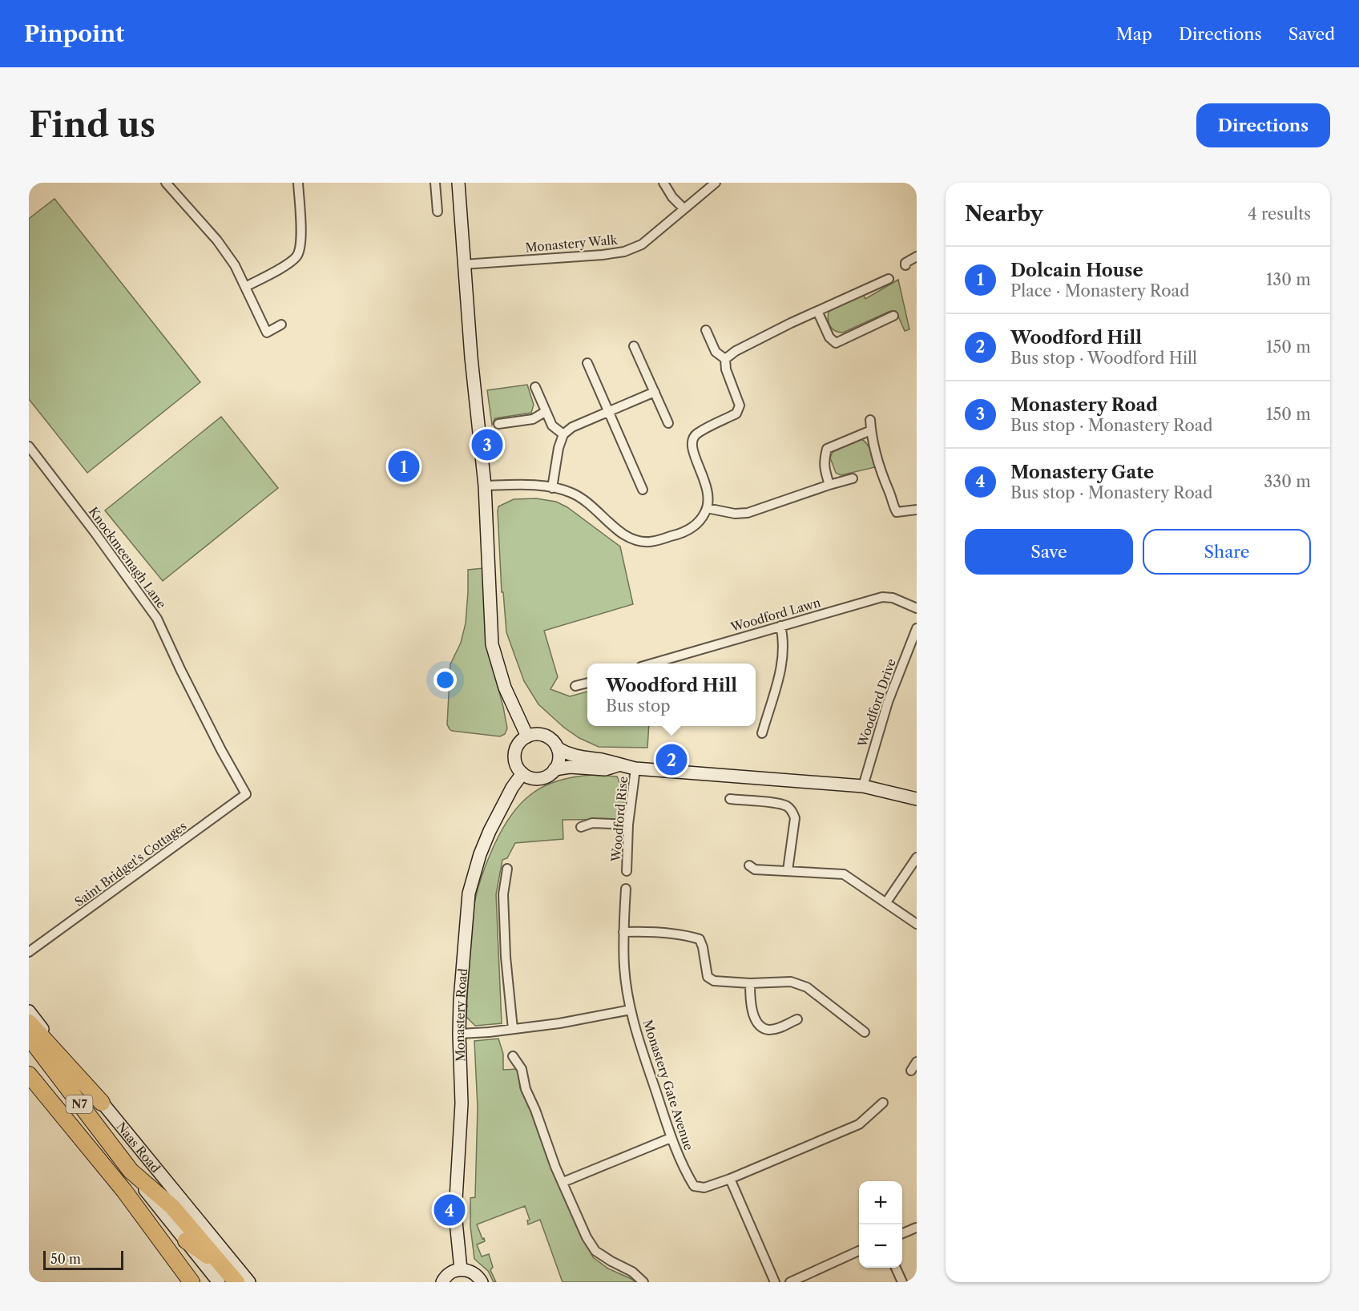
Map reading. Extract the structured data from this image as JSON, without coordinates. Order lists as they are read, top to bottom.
{
  "streets": {
    "highway": ["N7", "Naas Road"],
    "street": [
      "Monastery Walk",
      "Knockmeenagh Lane",
      "Woodford Lawn",
      "Woodford Drive",
      "Woodford Rise",
      "Saint Bridget's Cottages",
      "Monastery Road",
      "Monastery Gate Avenue"
    ]
  },
  "crossings": [
    ["Knockmeenagh Lane", "Saint Bridget's Cottages"],
    ["Monastery Road", "Monastery Gate Avenue"],
    ["N7", "Naas Road"]
  ],
  "scale_bar": "50 m",
  "page": {
    "header": "Pinpoint",
    "nav": ["Map", "Directions", "Saved"],
    "buttons": [
      "Directions",
      ["Save", "Share"]
    ],
    "title": "Find us",
    "heading": ["Nearby", "4 results"],
    "list": [
      {
        "mark": "1",
        "name": "Dolcain House",
        "note": "Place · Monastery Road",
        "value": "130 m"
      },
      {
        "mark": "2",
        "name": "Woodford Hill",
        "note": "Bus stop · Woodford Hill",
        "value": "150 m"
      },
      {
        "mark": "3",
        "name": "Monastery Road",
        "note": "Bus stop · Monastery Road",
        "value": "150 m"
      },
      {
        "mark": "4",
        "name": "Monastery Gate",
        "note": "Bus stop · Monastery Road",
        "value": "330 m"
      }
    ],
    "pins": [
      "3",
      "1",
      "2",
      "4"
    ],
    "popup": ["Woodford Hill", "Bus stop"],
    "map_buttons": ["+", "−"],
    "scale": "50 m"
  }
}
